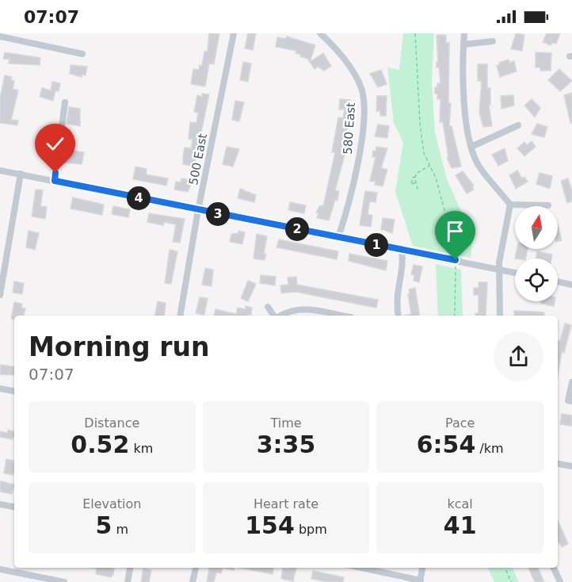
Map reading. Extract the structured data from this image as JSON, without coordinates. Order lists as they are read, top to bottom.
{
  "streets": {
    "street": ["580 East", "500 East"]
  },
  "north": "top",
  "page": {
    "status": "07:07",
    "pins": [
      "4",
      "3",
      "2",
      "1"
    ],
    "heading": ["Morning run", "07:07"],
    "stats": [
      ["Distance", "0.52 km"],
      ["Time", "3:35"],
      ["Pace", "6:54 /km"],
      ["Elevation", "5 m"],
      ["Heart rate", "154 bpm"],
      ["kcal", "41"]
    ]
  }
}
